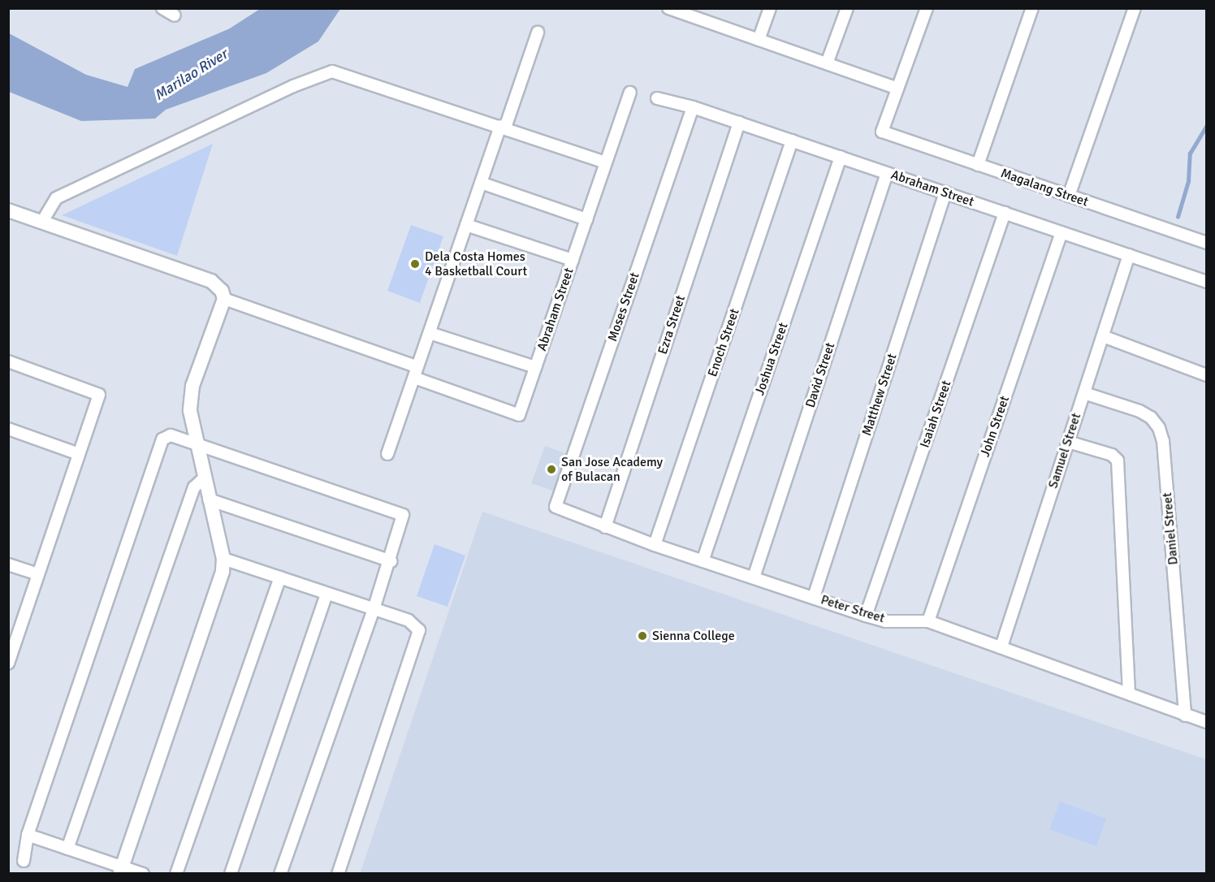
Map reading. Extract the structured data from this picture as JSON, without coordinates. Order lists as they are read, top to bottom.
{
  "streets": {
    "street": [
      "Magalang Street",
      "Abraham Street",
      "Moses Street",
      "Ezra Street",
      "Enoch Street",
      "Joshua Street",
      "David Street",
      "Matthew Street",
      "Isaiah Street",
      "John Street",
      "Samuel Street",
      "Daniel Street",
      "Peter Street"
    ]
  },
  "crossings": [
    ["Abraham Street", "Moses Street"],
    ["Abraham Street", "Ezra Street"],
    ["Abraham Street", "Enoch Street"],
    ["Abraham Street", "Joshua Street"],
    ["Abraham Street", "David Street"],
    ["Abraham Street", "Matthew Street"],
    ["Abraham Street", "Isaiah Street"],
    ["Abraham Street", "John Street"],
    ["Abraham Street", "Samuel Street"],
    ["Moses Street", "Peter Street"],
    ["Ezra Street", "Peter Street"],
    ["Enoch Street", "Peter Street"],
    ["Joshua Street", "Peter Street"],
    ["David Street", "Peter Street"],
    ["Matthew Street", "Peter Street"],
    ["Isaiah Street", "Peter Street"],
    ["John Street", "Peter Street"],
    ["Samuel Street", "Daniel Street"],
    ["Samuel Street", "Peter Street"],
    ["Daniel Street", "Peter Street"]
  ],
  "water": ["Marilao River"],
  "places": ["Dela Costa Homes 4 Basketball Court", "San Jose Academy of Bulacan", "Sienna College"]
}
